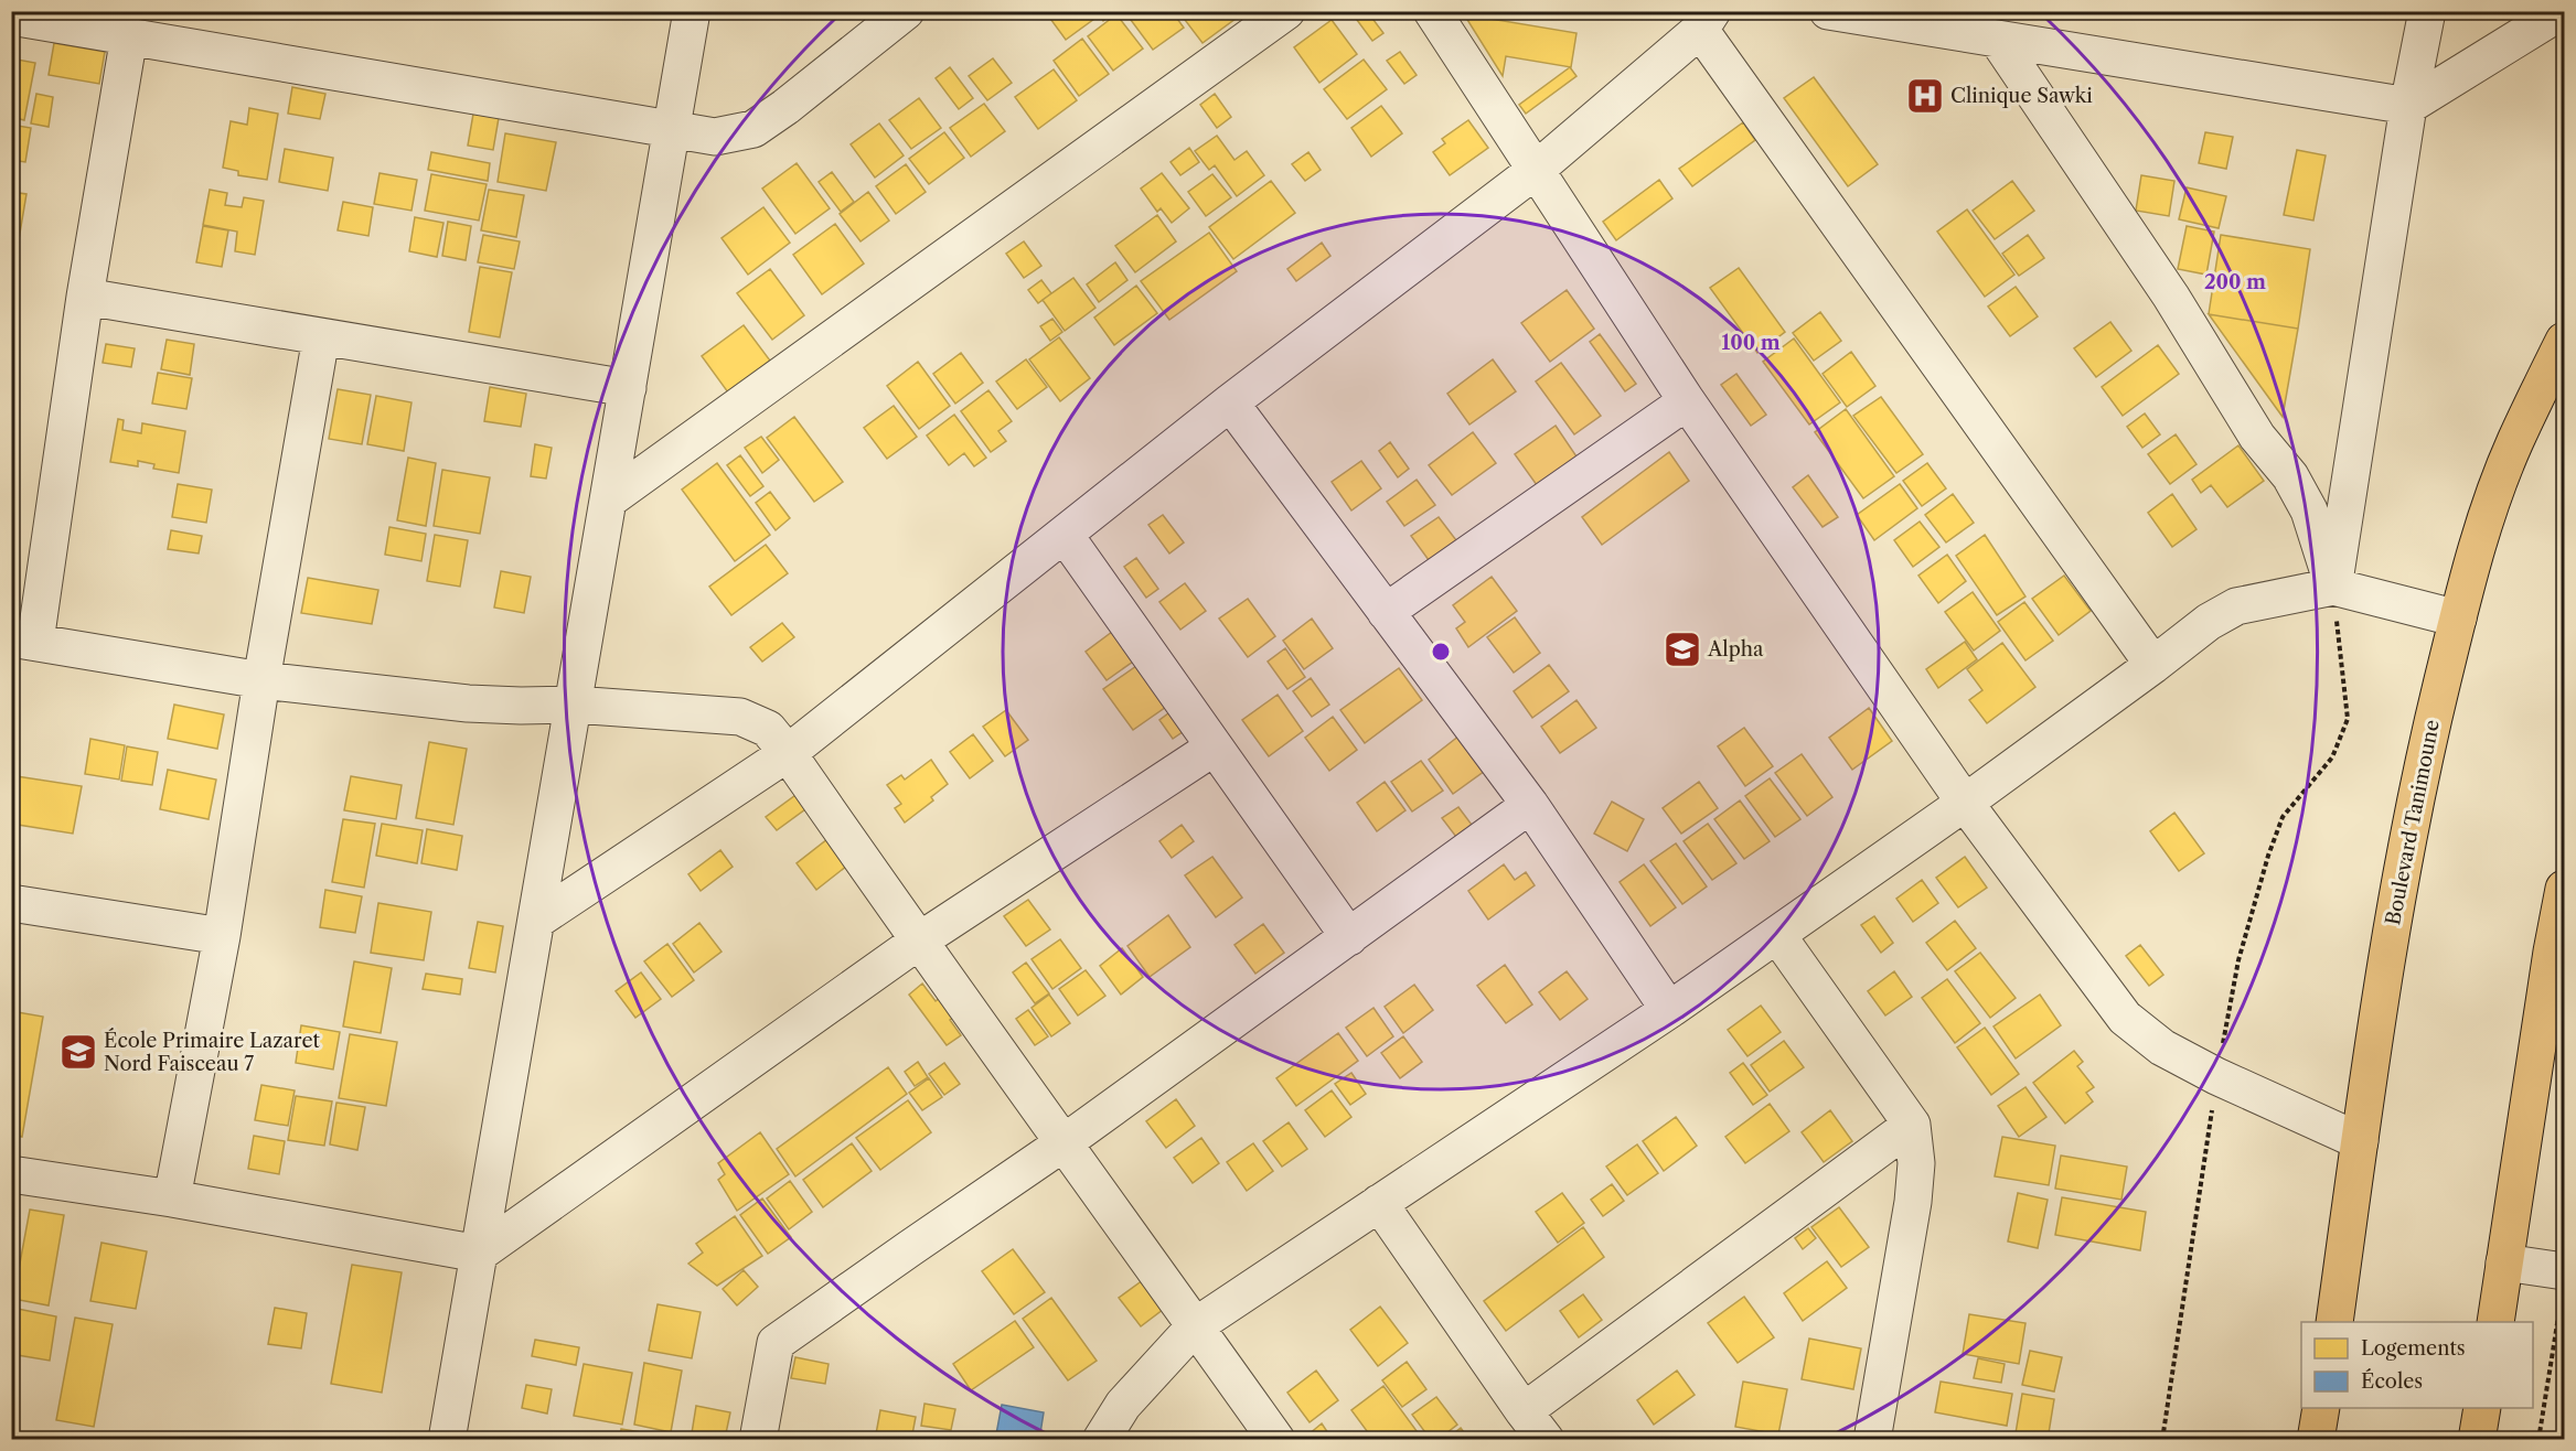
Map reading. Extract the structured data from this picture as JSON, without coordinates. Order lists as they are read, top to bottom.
{
  "streets": {
    "main road": ["Boulevard Tanimoune"]
  },
  "places": {
    "hospital": ["Clinique Sawki"],
    "school or university": ["Alpha", "École Primaire Lazaret Nord Faisceau 7"]
  },
  "legend": ["Logements", "Écoles"],
  "rings": ["200 m", "100 m"]
}
